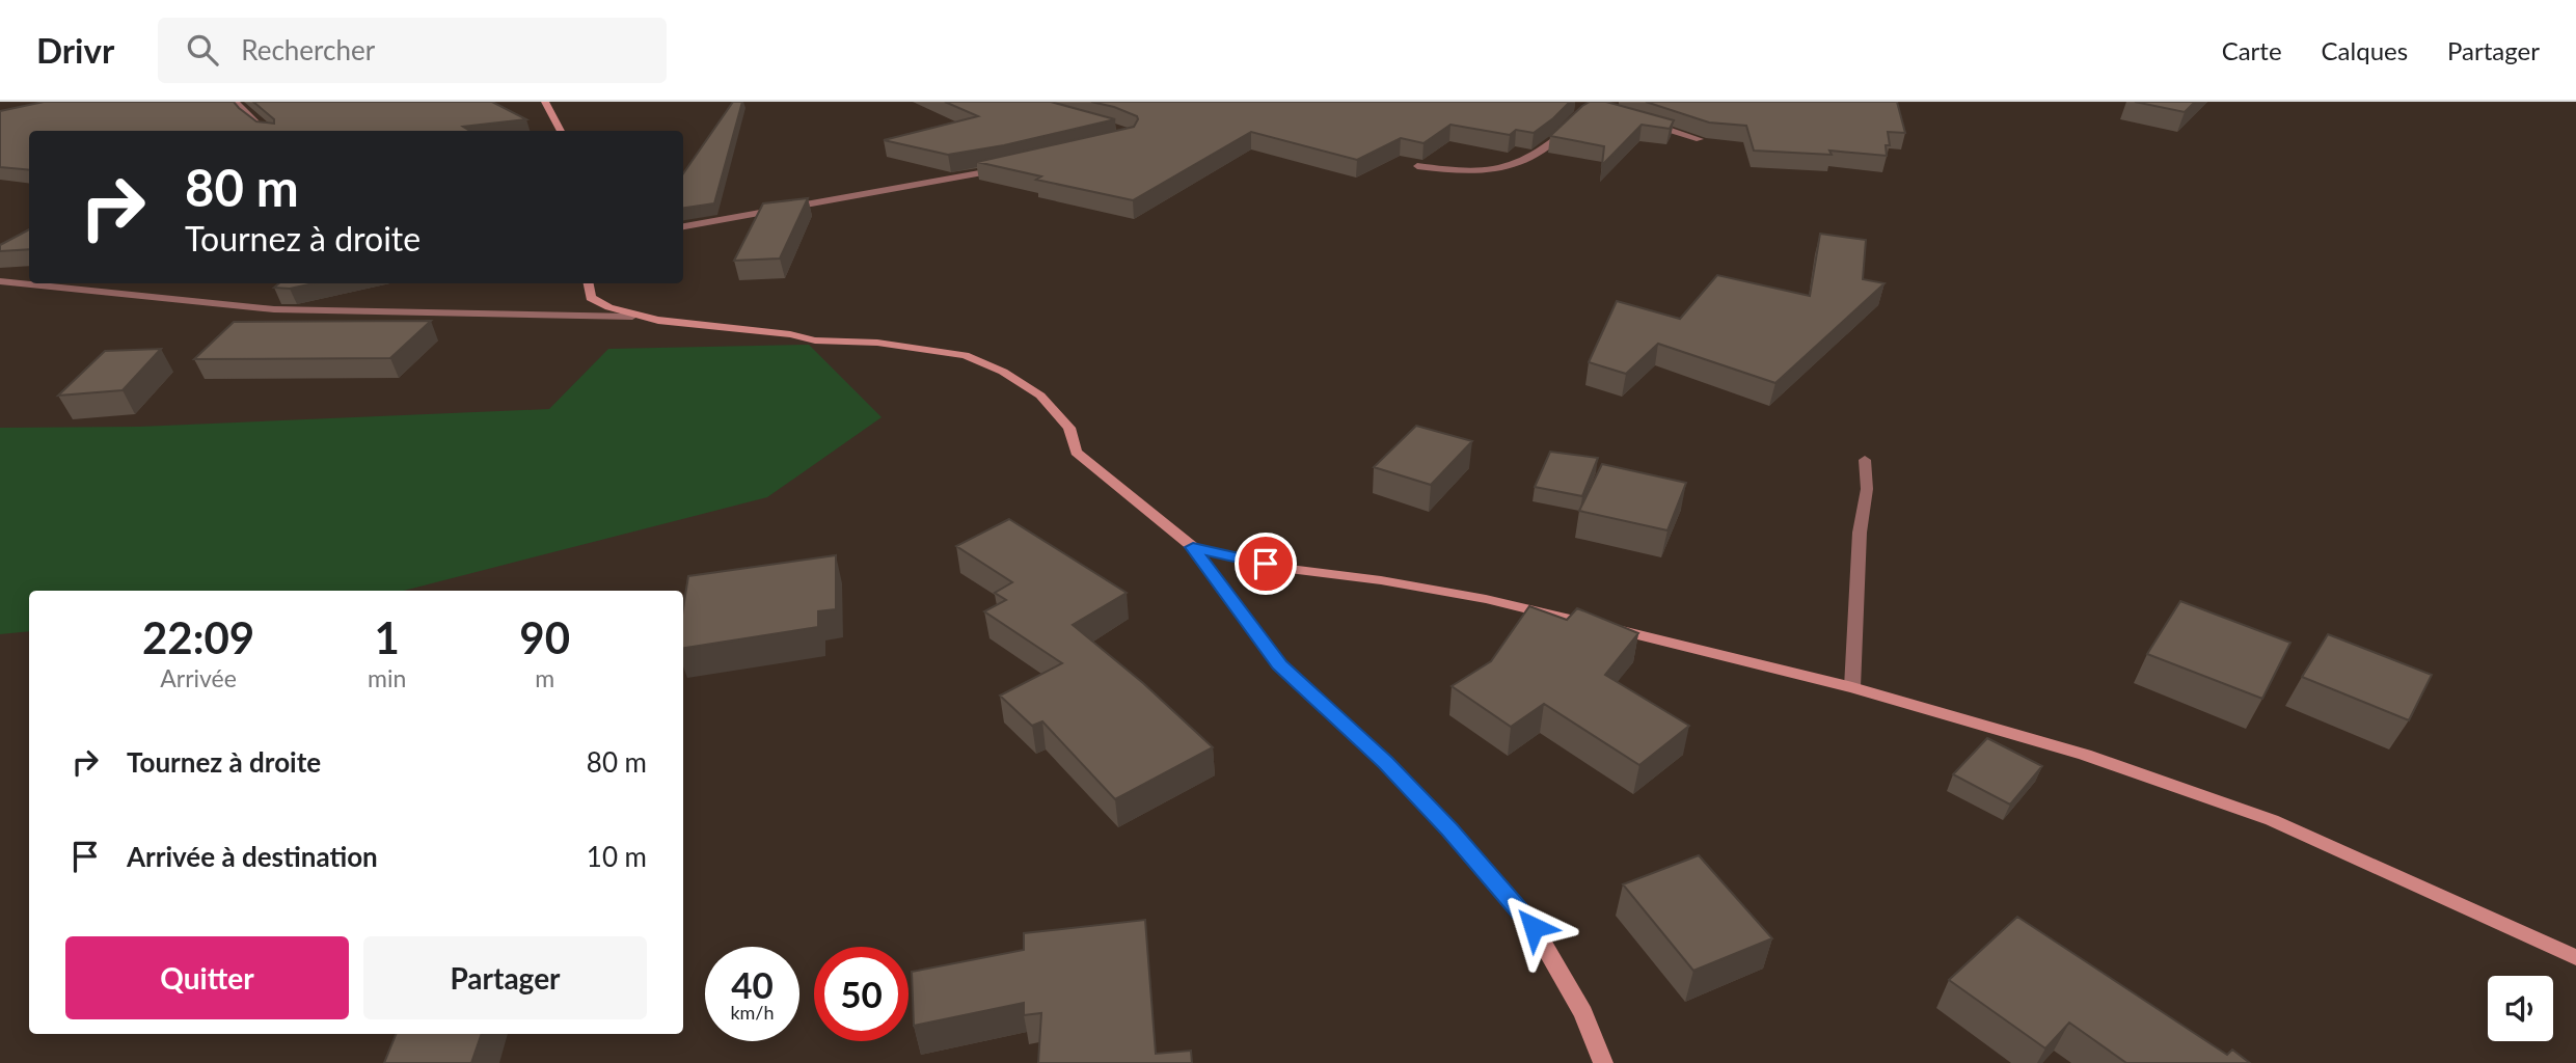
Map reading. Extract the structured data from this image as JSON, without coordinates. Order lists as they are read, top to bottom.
{
  "page": {
    "header": "Drivr",
    "search": "Rechercher",
    "nav": ["Carte", "Calques", "Partager"],
    "turn": ["80 m", "Tournez à droite"],
    "eta": [
      "22:09",
      "Arrivée",
      "1",
      "min",
      "90",
      "m"
    ],
    "list": [
      {
        "name": "Tournez à droite",
        "value": "80 m"
      },
      {
        "name": "Arrivée à destination",
        "value": "10 m"
      }
    ],
    "buttons": ["Quitter", "Partager"],
    "speed": "40 km/h",
    "limit": "50"
  }
}
